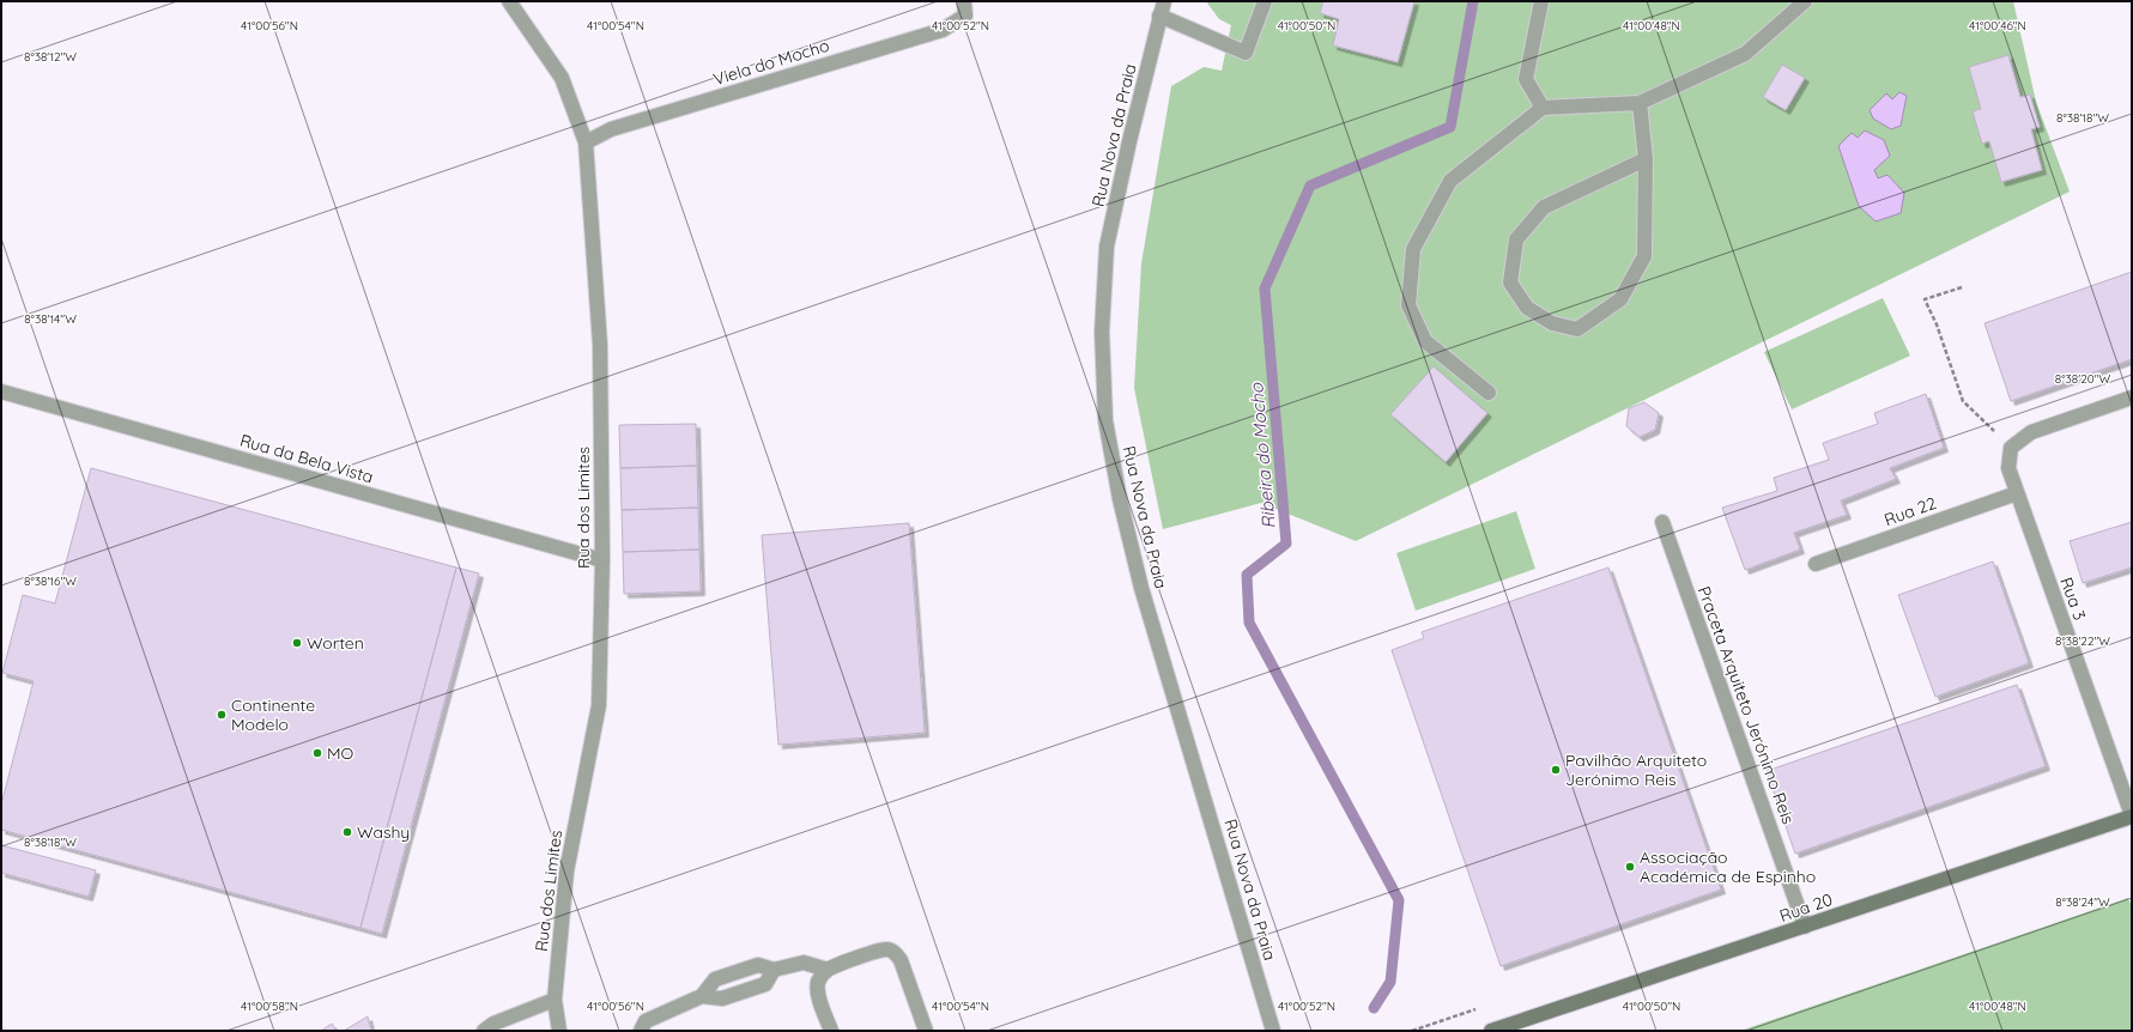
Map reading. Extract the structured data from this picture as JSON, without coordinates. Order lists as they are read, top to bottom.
{
  "streets": {
    "main road": ["Rua 20"],
    "street": [
      "Viela do Mocho",
      "Rua Nova da Praia",
      "Rua da Bela Vista",
      "Rua dos Limites",
      "Rua 22",
      "Rua 3",
      "Praceta Arquiteto Jerónimo Reis"
    ]
  },
  "crossings": [
    ["Viela do Mocho", "Rua dos Limites"],
    ["Rua da Bela Vista", "Rua dos Limites"],
    ["Rua 22", "Rua 3"],
    ["Rua 3", "Rua 20"],
    ["Praceta Arquiteto Jerónimo Reis", "Rua 20"]
  ],
  "water": ["Ribeira do Mocho"],
  "places": [
    "Worten",
    "Continente Modelo",
    "MO",
    "Pavilhão Arquiteto Jerónimo Reis",
    "Washy",
    "Associação Académica de Espinho"
  ],
  "coordinates": [
    "41°00'56\"N",
    "41°00'54\"N",
    "41°00'52\"N",
    "41°00'50\"N",
    "41°00'48\"N",
    "41°00'46\"N",
    "8°38'12\"W",
    "8°38'18\"W",
    "8°38'14\"W",
    "8°38'20\"W",
    "8°38'16\"W",
    "8°38'22\"W",
    "8°38'24\"W",
    "41°00'58\"N"
  ]
}
